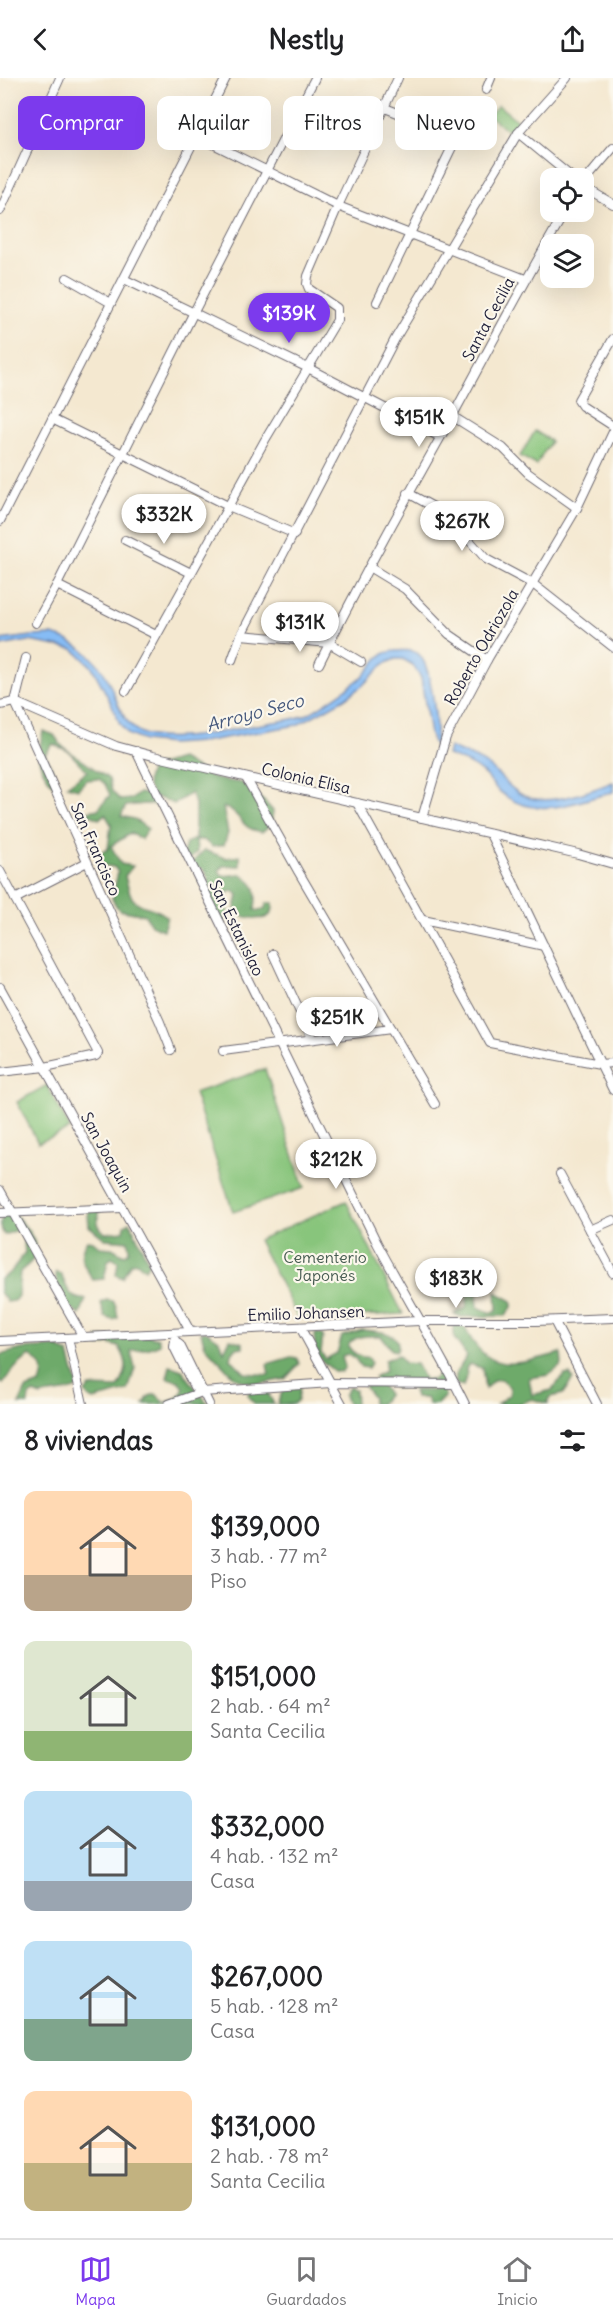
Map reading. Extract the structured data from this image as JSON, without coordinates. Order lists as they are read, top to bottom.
{
  "streets": {
    "street": [
      "Santa Cecilia",
      "Roberto Odriozola",
      "Colonia Elisa",
      "San Francisco",
      "San Estanislao",
      "San Joaquin",
      "Emilio Johansen"
    ]
  },
  "crossings": [
    ["Roberto Odriozola", "Colonia Elisa"],
    ["Colonia Elisa", "San Francisco"],
    ["Colonia Elisa", "San Estanislao"],
    ["San Estanislao", "Emilio Johansen"],
    ["San Joaquin", "Emilio Johansen"]
  ],
  "water": ["Arroyo Seco"],
  "parks": ["Cementerio Japonés"],
  "page": {
    "header": "Nestly",
    "chip": [
      "Comprar",
      "Alquilar",
      "Filtros",
      "Nuevo"
    ],
    "price": [
      "$139K",
      "$151K",
      "$332K",
      "$267K",
      "$131K",
      "$251K",
      "$212K",
      "$183K"
    ],
    "heading": "8 viviendas",
    "list": [
      {
        "name": "$139,000",
        "note": "3 hab. · 77 m² · Piso"
      },
      {
        "name": "$151,000",
        "note": "2 hab. · 64 m² · Santa Cecilia"
      },
      {
        "name": "$332,000",
        "note": "4 hab. · 132 m² · Casa"
      },
      {
        "name": "$267,000",
        "note": "5 hab. · 128 m² · Casa"
      },
      {
        "name": "$131,000",
        "note": "2 hab. · 78 m² · Santa Cecilia"
      }
    ],
    "tabs": ["Mapa", "Guardados", "Inicio"]
  }
}
